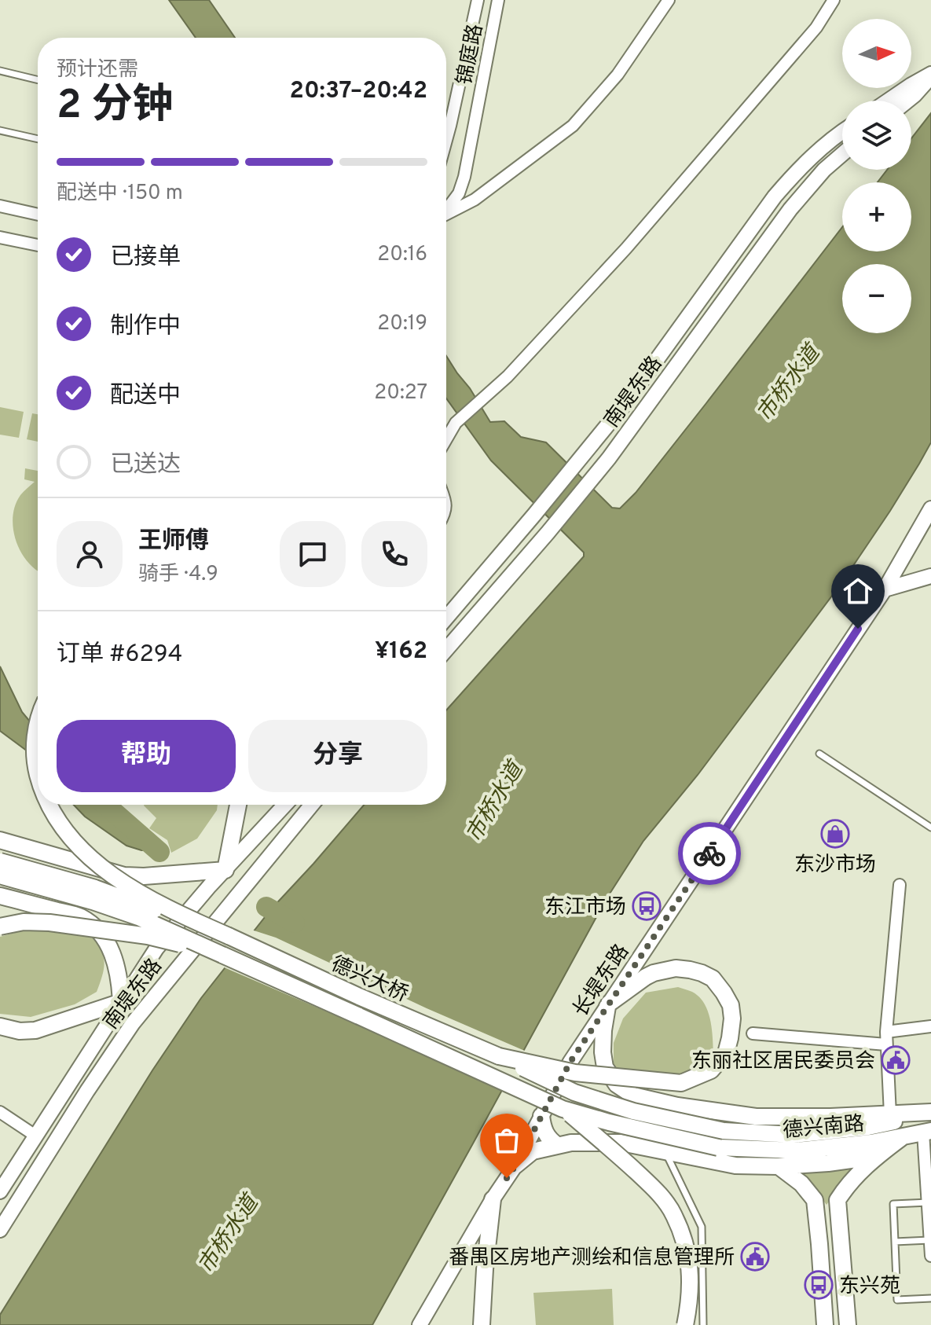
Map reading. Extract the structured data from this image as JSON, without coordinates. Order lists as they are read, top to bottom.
{
  "streets": {
    "main road": ["德兴大桥", "德兴南路"],
    "street": ["锦庭路", "南堤东路", "长堤东路"]
  },
  "crossings": [
    ["德兴大桥", "德兴南路"]
  ],
  "water": ["市桥水道"],
  "places": {
    "shop": ["东沙市场"],
    "bus stop": ["东江市场", "东兴苑"],
    "public building": ["东丽社区居民委员会", "番禺区房地产测绘和信息管理所"]
  },
  "north": "right",
  "page": {
    "map_buttons": ["+", "−"],
    "heading": ["2 分钟", "预计还需", "20:37–20:42"],
    "panel": [
      "王师傅",
      "骑手 · 4.9",
      "订单 #6294",
      "¥162"
    ],
    "bar": "配送中 · 150 m",
    "list": [
      ["已接单", "20:16"],
      ["制作中", "20:19"],
      ["配送中", "20:27"],
      "已送达"
    ],
    "buttons": ["帮助", "分享"]
  }
}
